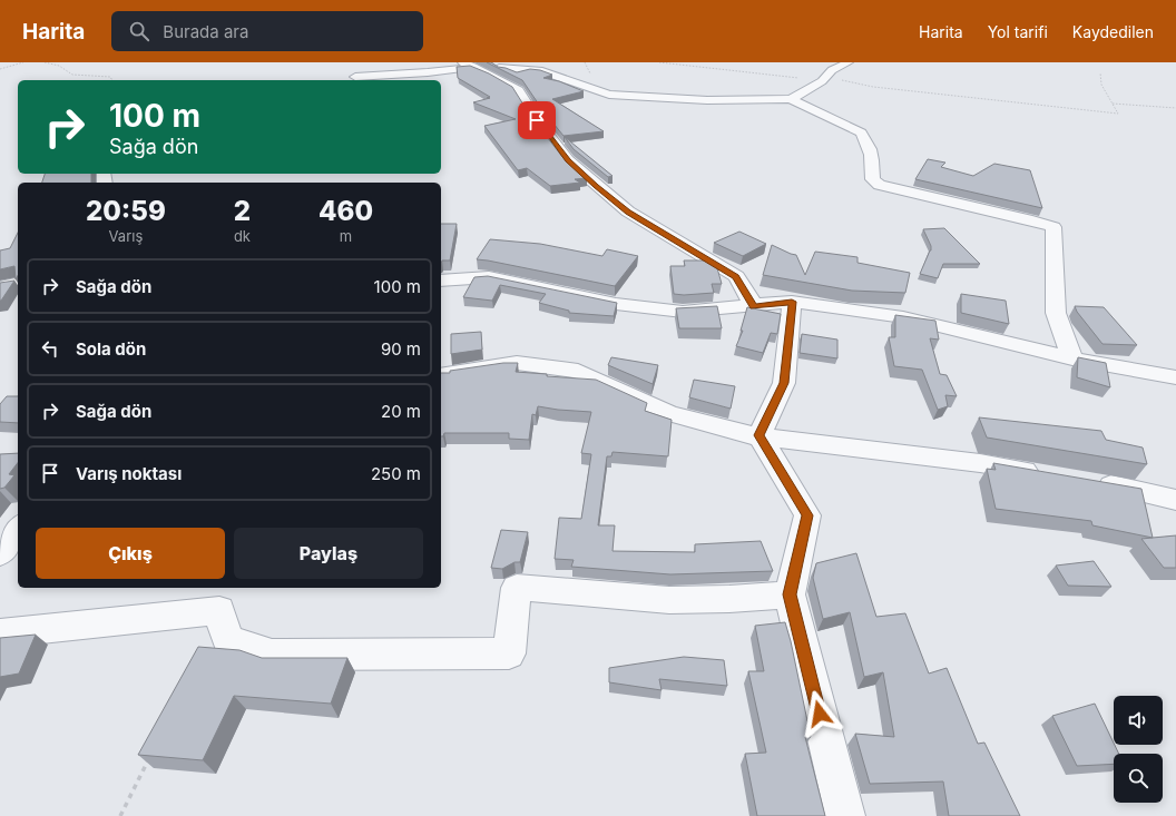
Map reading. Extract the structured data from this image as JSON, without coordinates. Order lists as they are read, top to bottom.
{
  "page": {
    "header": "Harita",
    "search": "Burada ara",
    "nav": ["Harita", "Yol tarifi", "Kaydedilen"],
    "turn": ["100 m", "Sağa dön"],
    "eta": [
      "20:59",
      "Varış",
      "2",
      "dk",
      "460",
      "m"
    ],
    "list": [
      {
        "name": "Sağa dön",
        "value": "100 m"
      },
      {
        "name": "Sola dön",
        "value": "90 m"
      },
      {
        "name": "Sağa dön",
        "value": "20 m"
      },
      {
        "name": "Varış noktası",
        "value": "250 m"
      }
    ],
    "buttons": ["Çıkış", "Paylaş"]
  }
}
